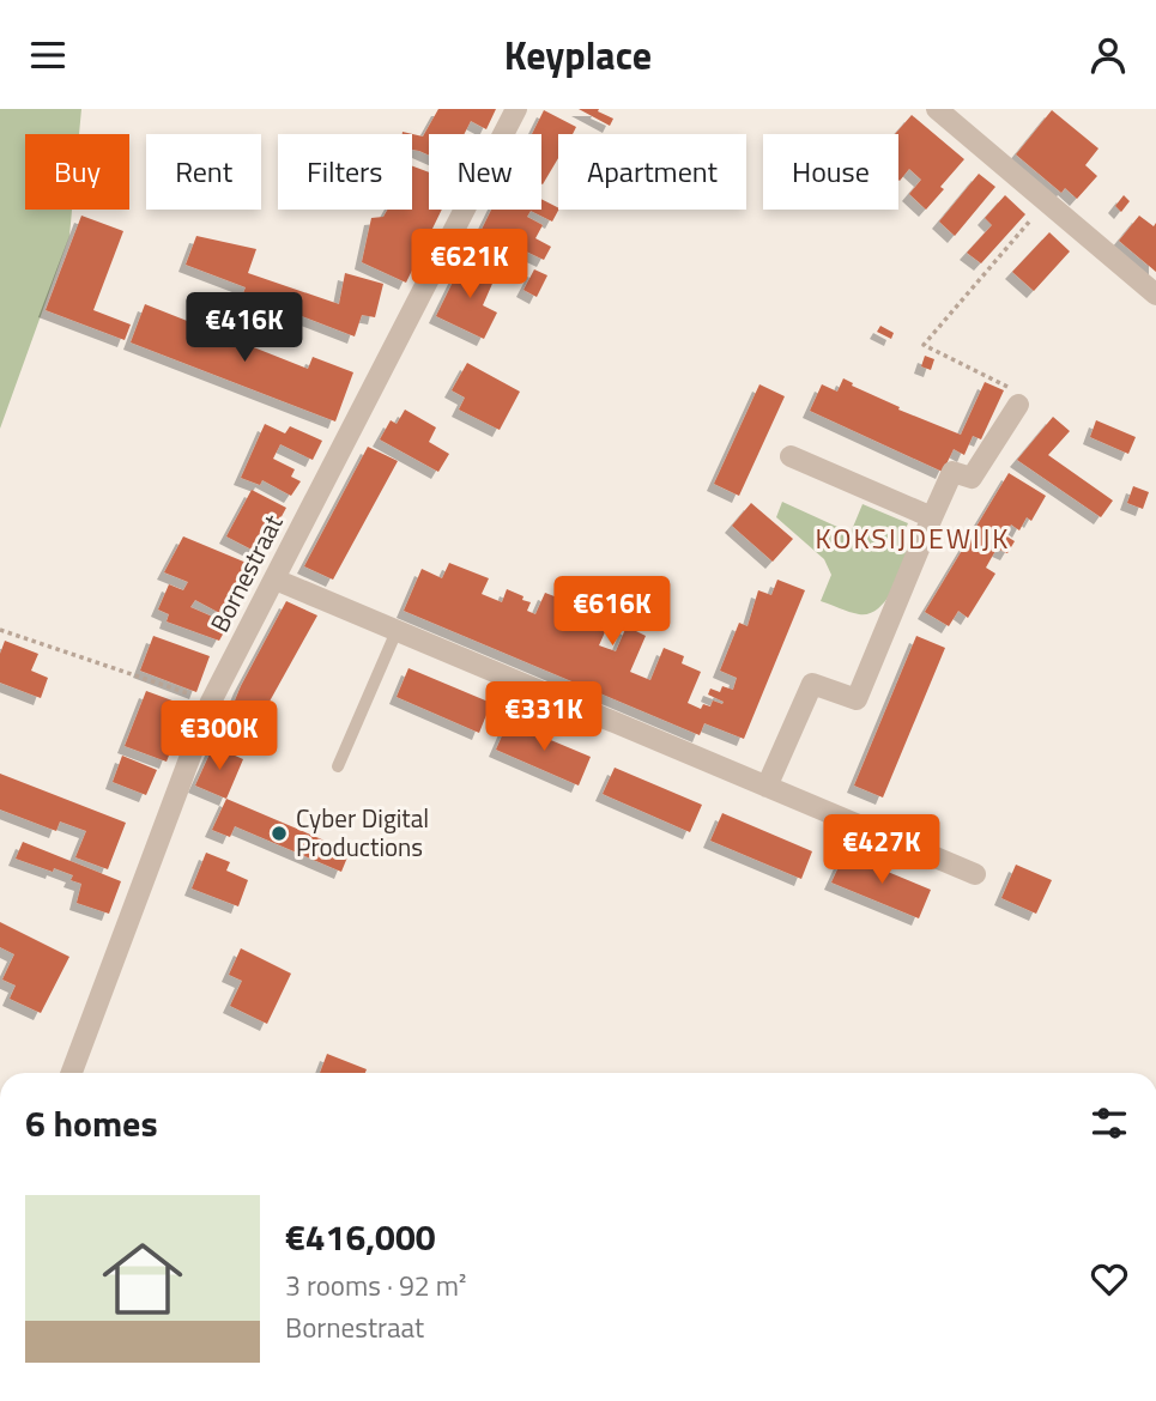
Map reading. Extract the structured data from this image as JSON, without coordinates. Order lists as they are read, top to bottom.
{
  "streets": {
    "street": ["Bornestraat"]
  },
  "districts": ["KOKSIJDEWIJK"],
  "places": ["Cyber Digital Productions"],
  "page": {
    "header": "Keyplace",
    "chip": [
      "Buy",
      "Rent",
      "Filters",
      "New",
      "Apartment",
      "House"
    ],
    "price": [
      "€621K",
      "€416K",
      "€616K",
      "€331K",
      "€300K",
      "€427K"
    ],
    "heading": "6 homes",
    "list": [
      {
        "name": "€416,000",
        "note": "3 rooms · 92 m² · Bornestraat"
      }
    ]
  }
}
